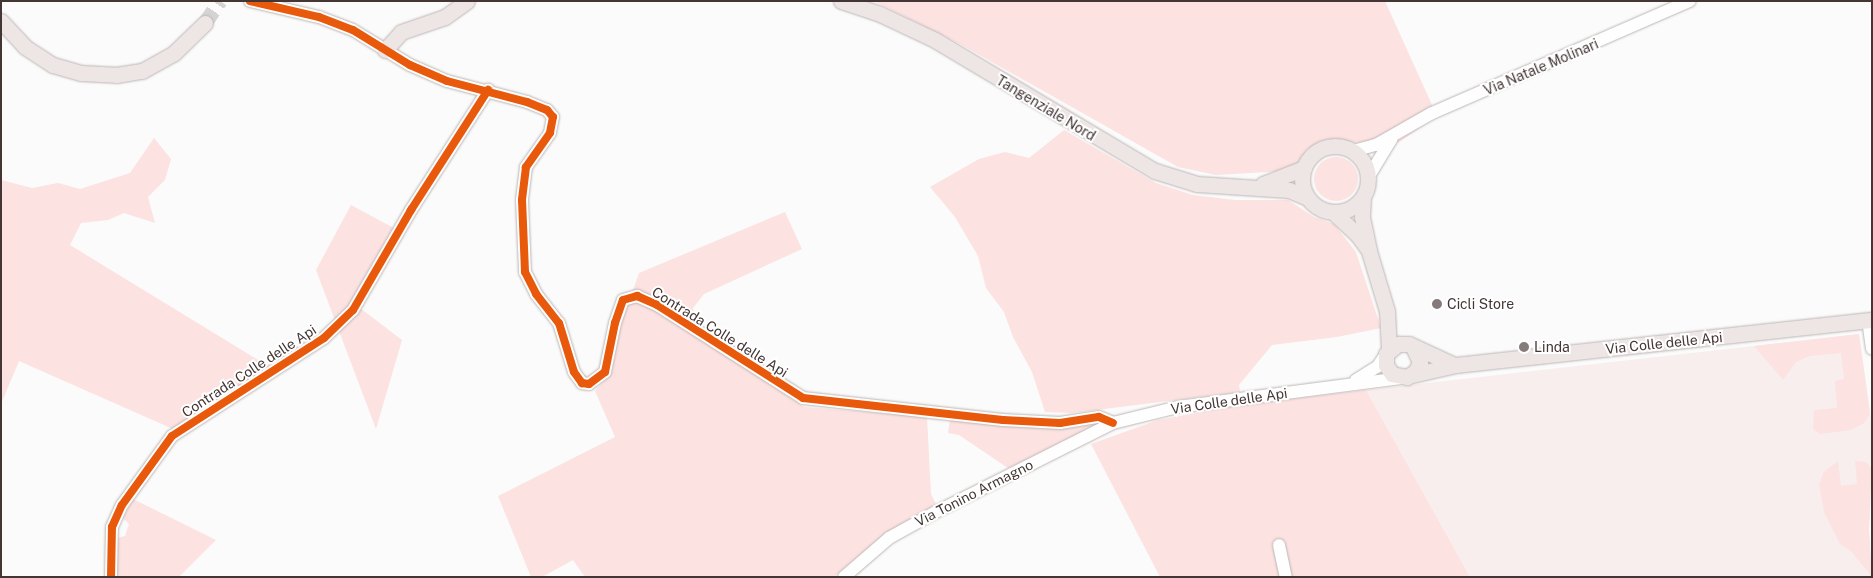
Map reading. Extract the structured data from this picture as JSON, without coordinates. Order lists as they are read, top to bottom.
{
  "streets": {
    "main road": ["Tangenziale Nord", "Via Colle delle Api"],
    "street": ["Via Natale Molinari", "Contrada Colle delle Api", "Via Tonino Armagno"]
  },
  "crossings": [
    ["Via Natale Molinari", "Tangenziale Nord"],
    ["Contrada Colle delle Api", "Via Colle delle Api"],
    ["Contrada Colle delle Api", "Via Tonino Armagno"],
    ["Via Colle delle Api", "Via Tonino Armagno"]
  ],
  "places": ["Cicli Store", "Linda"]
}
